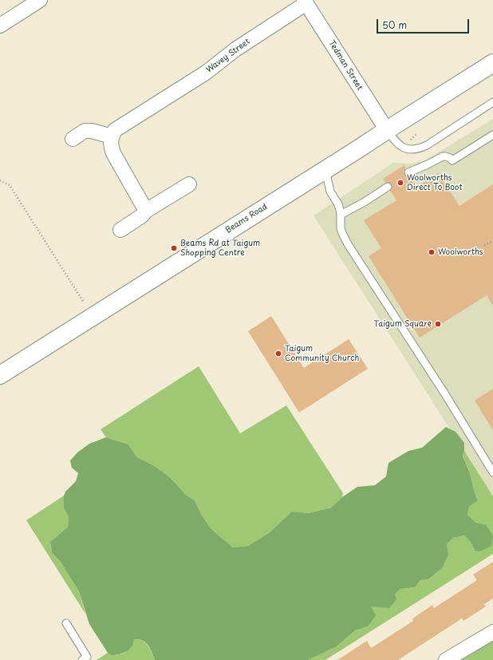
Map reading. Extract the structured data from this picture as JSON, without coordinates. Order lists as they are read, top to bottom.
{
  "streets": {
    "main road": ["Beams Road"],
    "street": ["Wavey Street", "Tedman Street"]
  },
  "crossings": [
    ["Wavey Street", "Tedman Street"],
    ["Tedman Street", "Beams Road"]
  ],
  "places": [
    "Woolworths Direct To Boot",
    "Beams Rd at Taigum Shopping Centre",
    "Woolworths",
    "Taigum Square",
    "Taigum Community Church"
  ],
  "scale_bar": "50 m"
}
